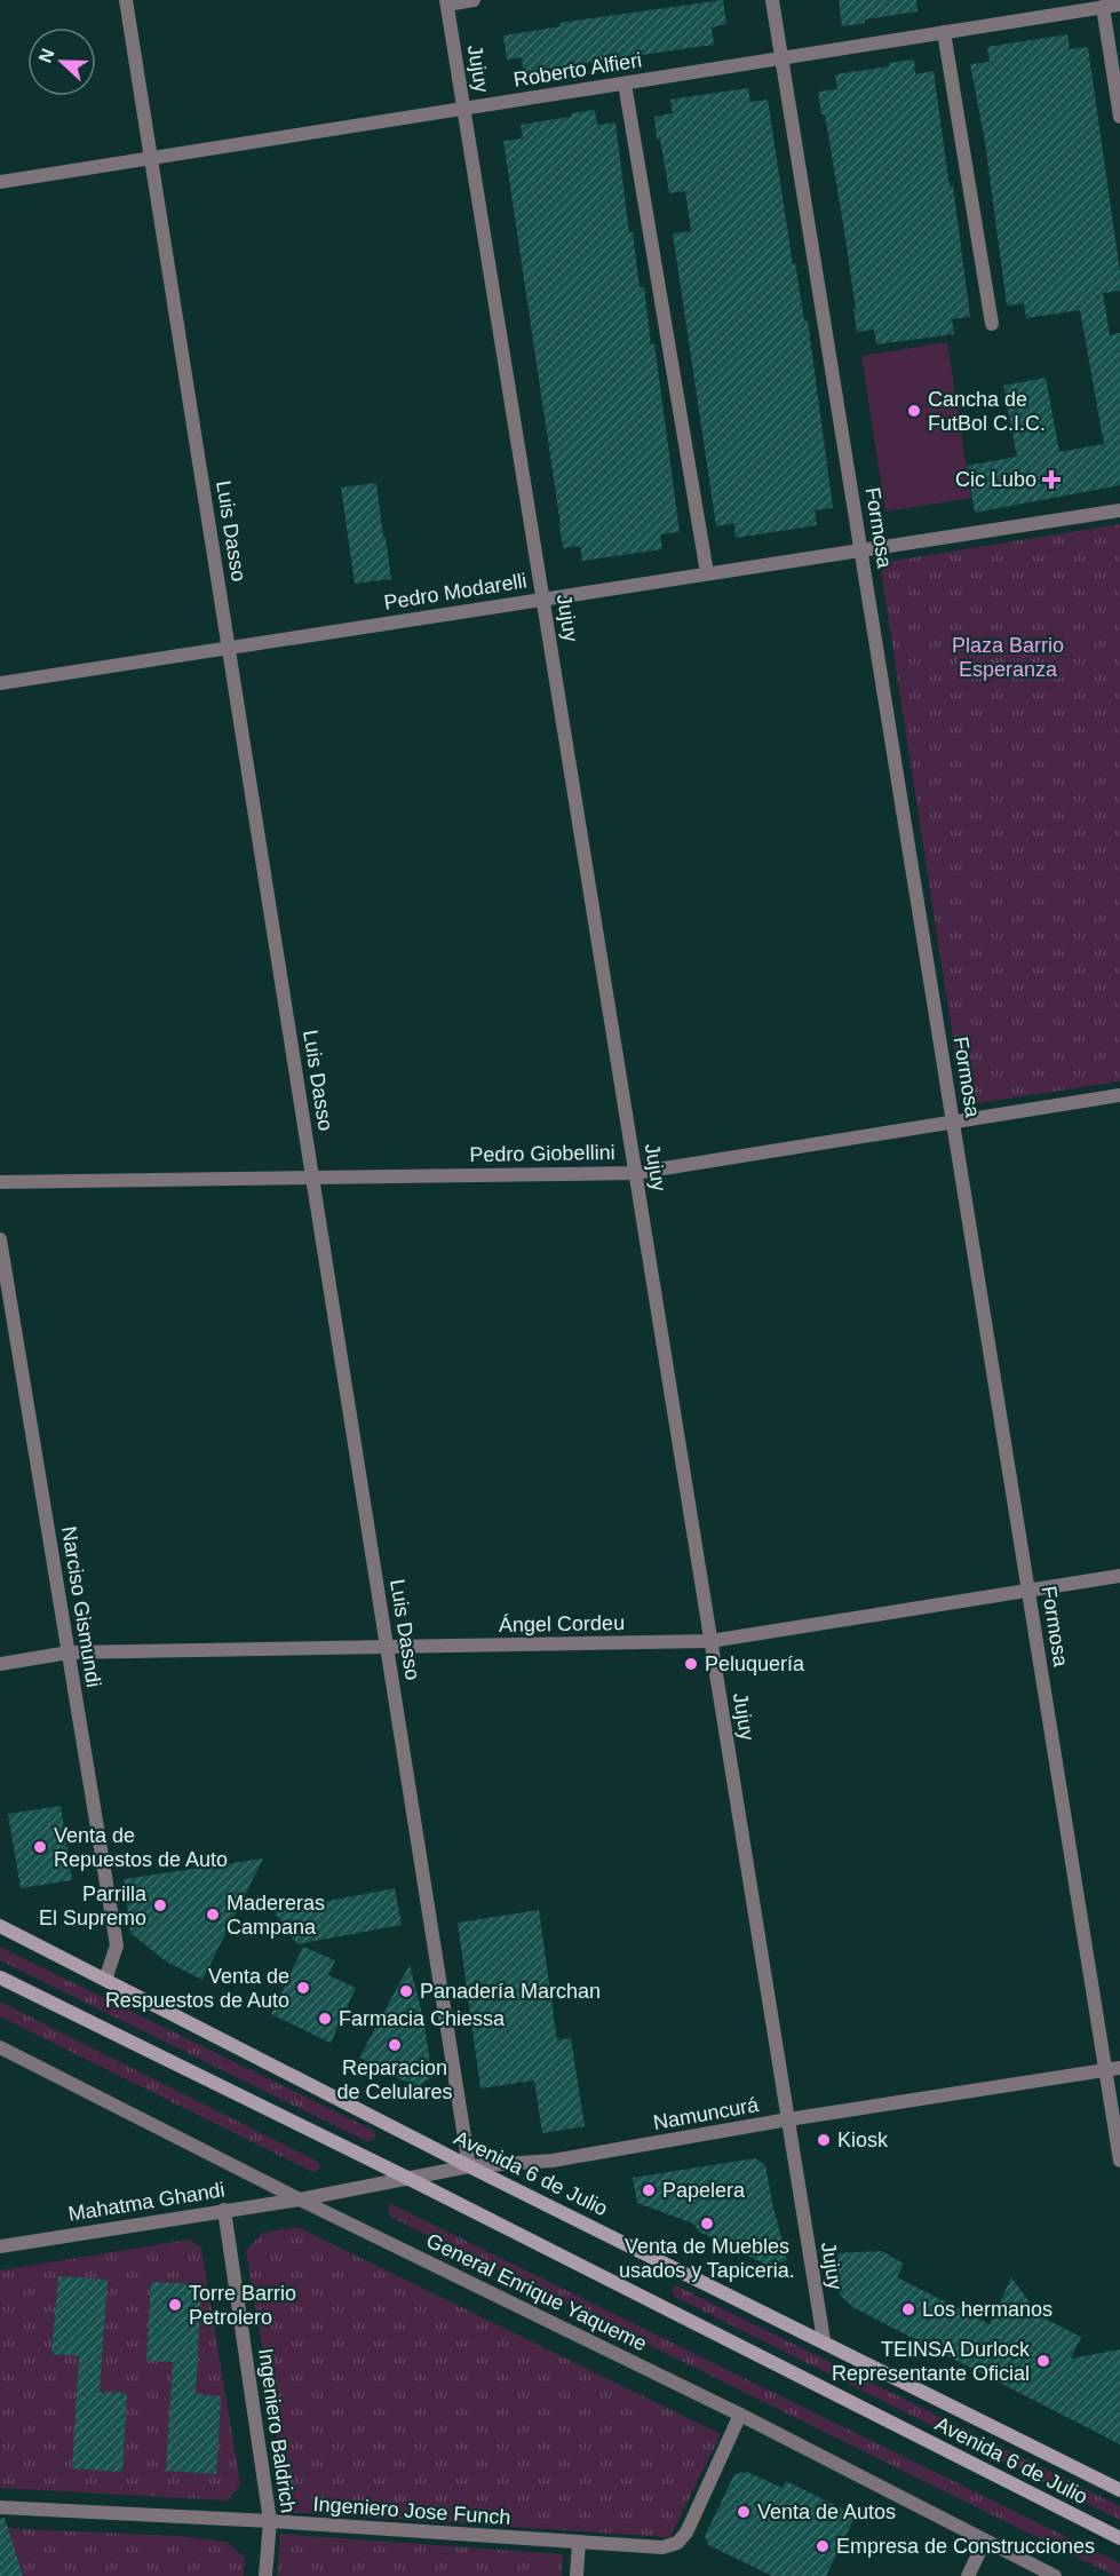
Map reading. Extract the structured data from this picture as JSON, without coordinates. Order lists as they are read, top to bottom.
{
  "streets": {
    "main road": ["Avenida 6 de Julio"],
    "street": [
      "Jujuy",
      "Roberto Alfieri",
      "Formosa",
      "Luis Dasso",
      "Pedro Modarelli",
      "Pedro Giobellini",
      "Narciso Gismundi",
      "Ángel Cordeu",
      "Namuncurá",
      "Mahatma Ghandi",
      "General Enrique Yaqueme",
      "Ingeniero Baldrich",
      "Ingeniero Jose Funch"
    ]
  },
  "crossings": [
    ["Jujuy", "Roberto Alfieri"],
    ["Jujuy", "Pedro Modarelli"],
    ["Jujuy", "Pedro Giobellini"],
    ["Jujuy", "Ángel Cordeu"],
    ["Jujuy", "Namuncurá"],
    ["Jujuy", "Avenida 6 de Julio"],
    ["Roberto Alfieri", "Formosa"],
    ["Roberto Alfieri", "Luis Dasso"],
    ["Formosa", "Pedro Modarelli"],
    ["Formosa", "Pedro Giobellini"],
    ["Formosa", "Ángel Cordeu"],
    ["Formosa", "Namuncurá"],
    ["Luis Dasso", "Pedro Modarelli"],
    ["Luis Dasso", "Pedro Giobellini"],
    ["Luis Dasso", "Ángel Cordeu"],
    ["Luis Dasso", "Namuncurá"],
    ["Luis Dasso", "Avenida 6 de Julio"],
    ["Narciso Gismundi", "Ángel Cordeu"],
    ["Narciso Gismundi", "Avenida 6 de Julio"],
    ["Namuncurá", "Avenida 6 de Julio"],
    ["Namuncurá", "Mahatma Ghandi"],
    ["Namuncurá", "General Enrique Yaqueme"],
    ["Mahatma Ghandi", "General Enrique Yaqueme"],
    ["Mahatma Ghandi", "Ingeniero Baldrich"],
    ["General Enrique Yaqueme", "Ingeniero Jose Funch"],
    ["Ingeniero Baldrich", "Ingeniero Jose Funch"]
  ],
  "parks": ["Plaza Barrio Esperanza"],
  "places": {
    "other": [
      "Cancha de FutBol C.I.C.",
      "Peluquería",
      "Venta de Repuestos de Auto",
      "Parrilla El Supremo",
      "Madereras Campana",
      "Venta de Respuestos de Auto",
      "Panadería Marchan",
      "Farmacia Chiessa",
      "Reparacion de Celulares",
      "Kiosk",
      "Papelera",
      "Venta de Muebles usados y Tapiceria.",
      "Torre Barrio Petrolero",
      "Los hermanos",
      "TEINSA Durlock Representante Oficial",
      "Venta de Autos",
      "Empresa de Construcciones"
    ],
    "health": ["Cic Lubo"]
  },
  "north": "left"
}
